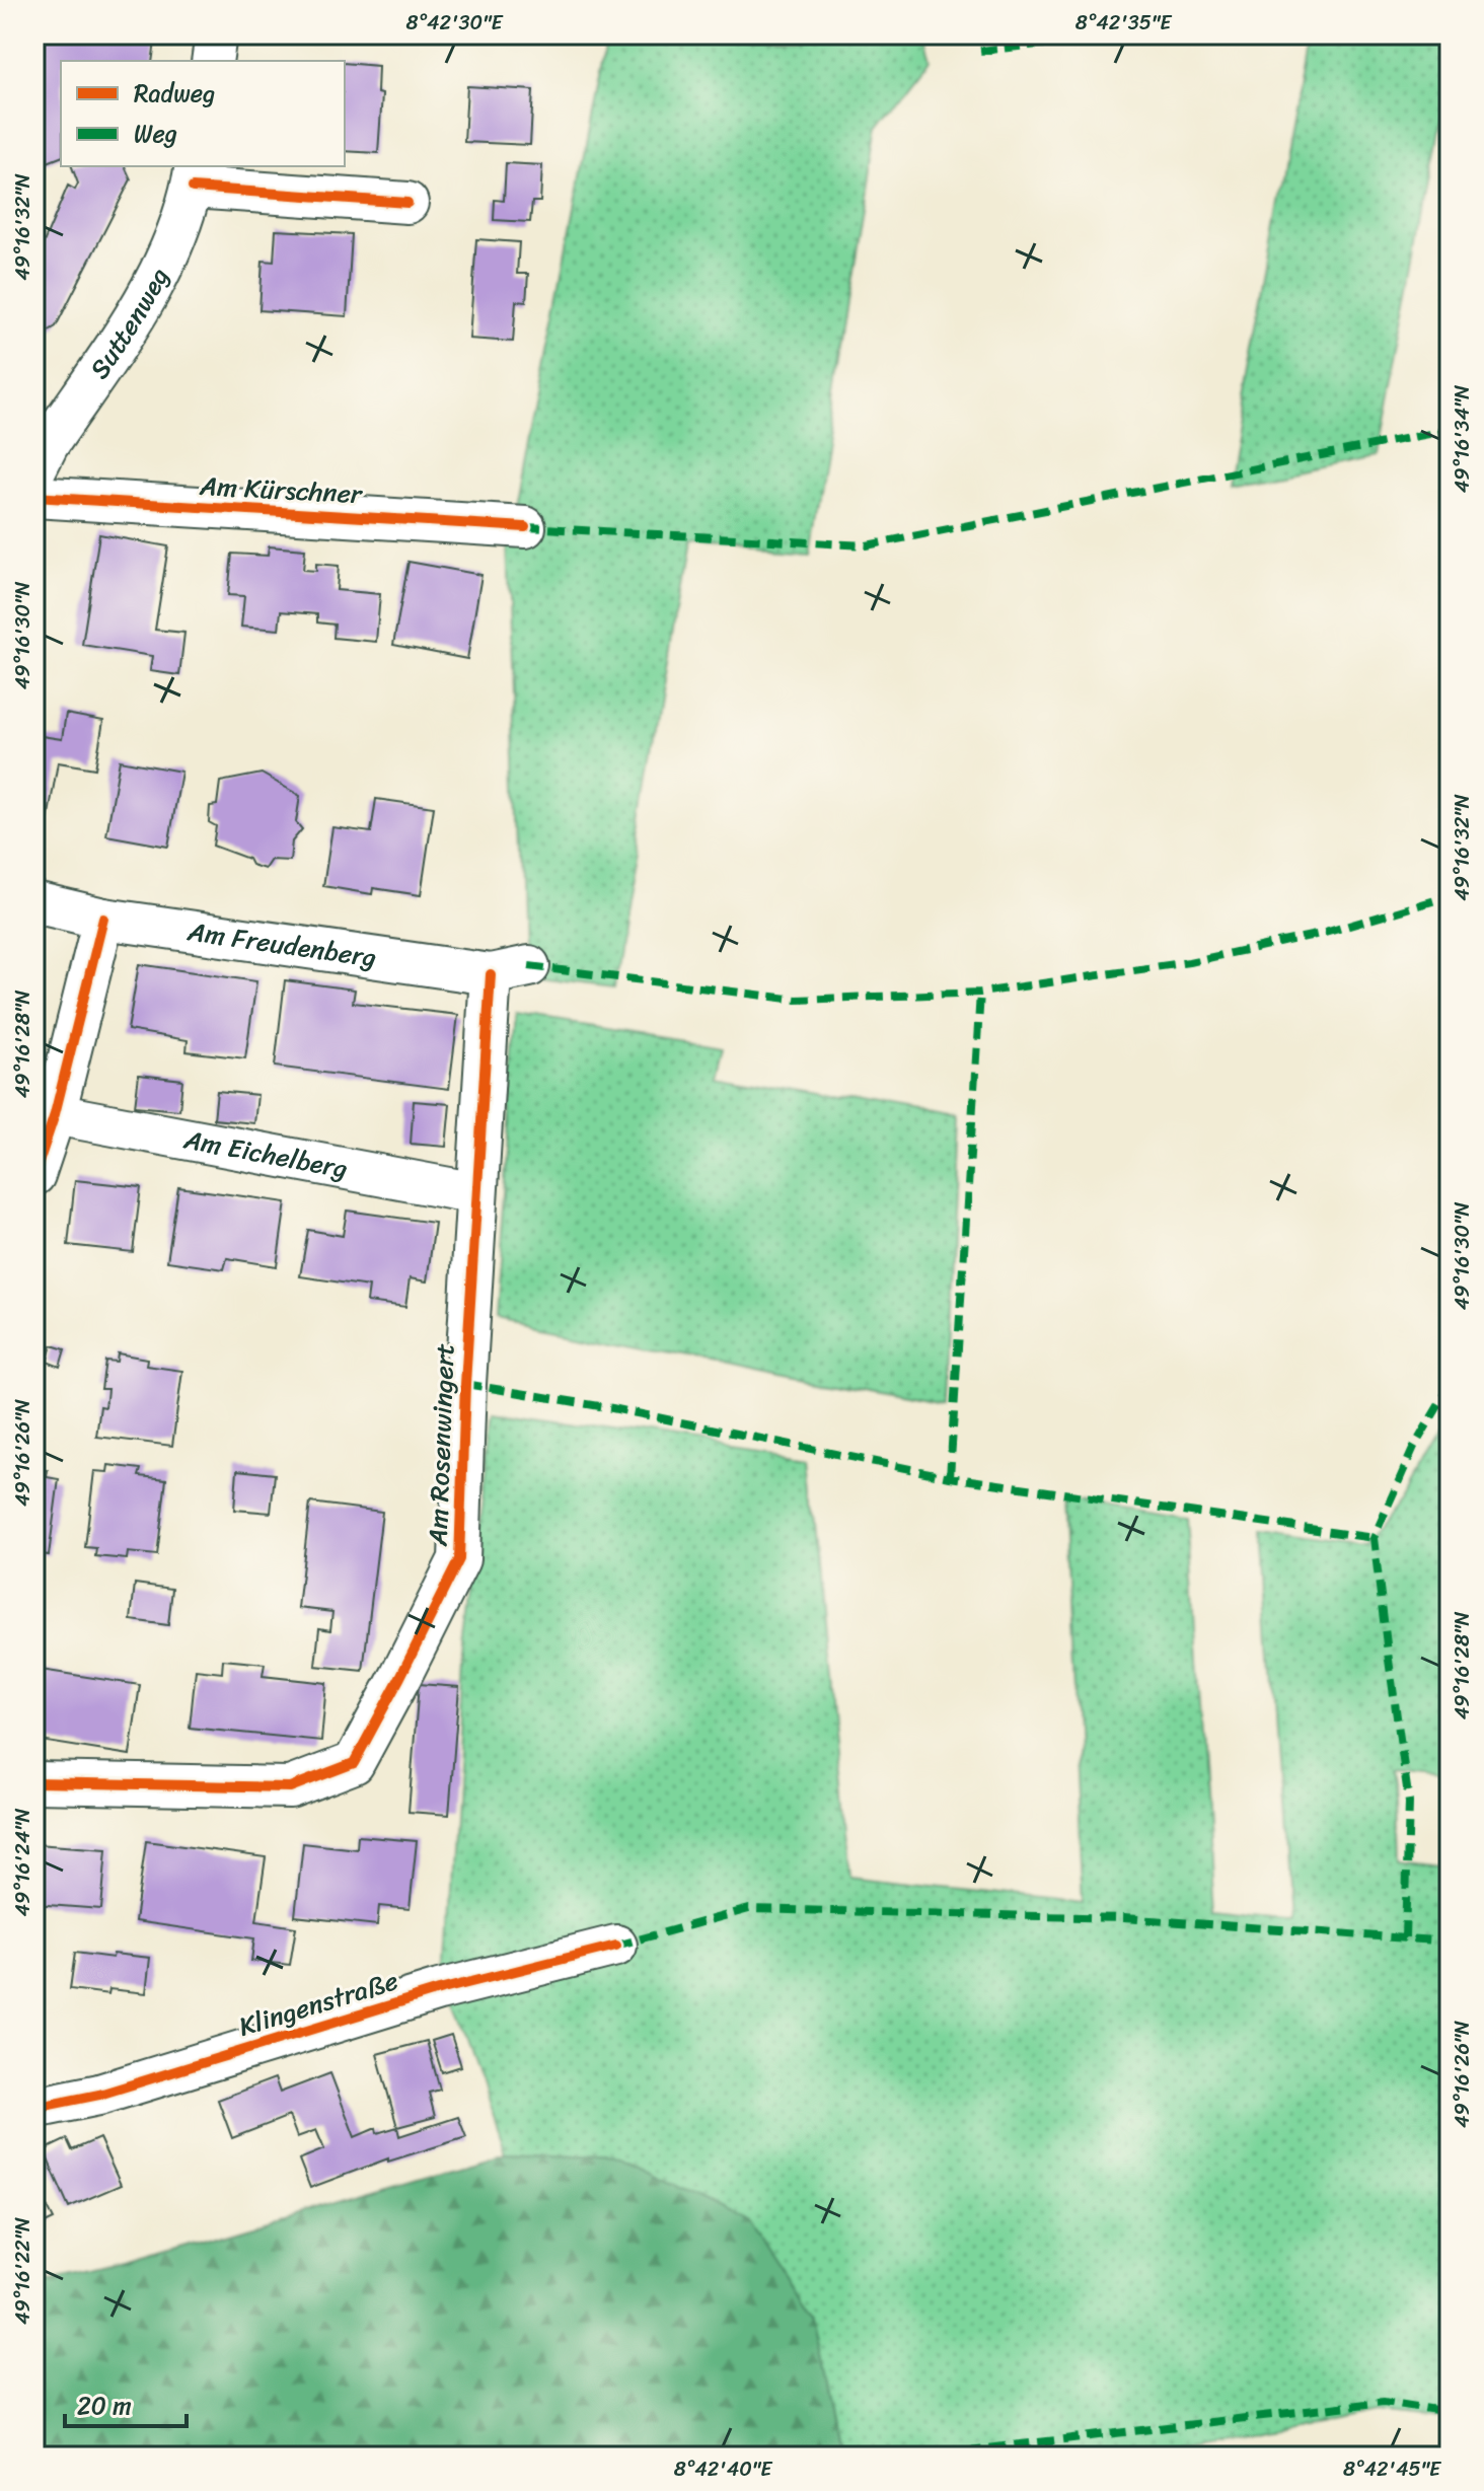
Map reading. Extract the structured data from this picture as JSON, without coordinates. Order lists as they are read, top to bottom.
{
  "streets": {
    "street": [
      "Suttenweg",
      "Am Kürschner",
      "Am Freudenberg",
      "Am Eichelberg",
      "Am Rosenwingert",
      "Klingenstraße"
    ]
  },
  "crossings": [
    ["Am Freudenberg", "Am Rosenwingert"],
    ["Am Eichelberg", "Am Rosenwingert"]
  ],
  "legend": ["Radweg", "Weg"],
  "scale_bar": "20 m",
  "coordinates": [
    "8°42'30\"E",
    "8°42'35\"E",
    "49°16'32\"N",
    "49°16'34\"N",
    "49°16'30\"N",
    "49°16'28\"N",
    "49°16'26\"N",
    "49°16'24\"N",
    "49°16'22\"N",
    "8°42'40\"E",
    "8°42'45\"E"
  ]
}
